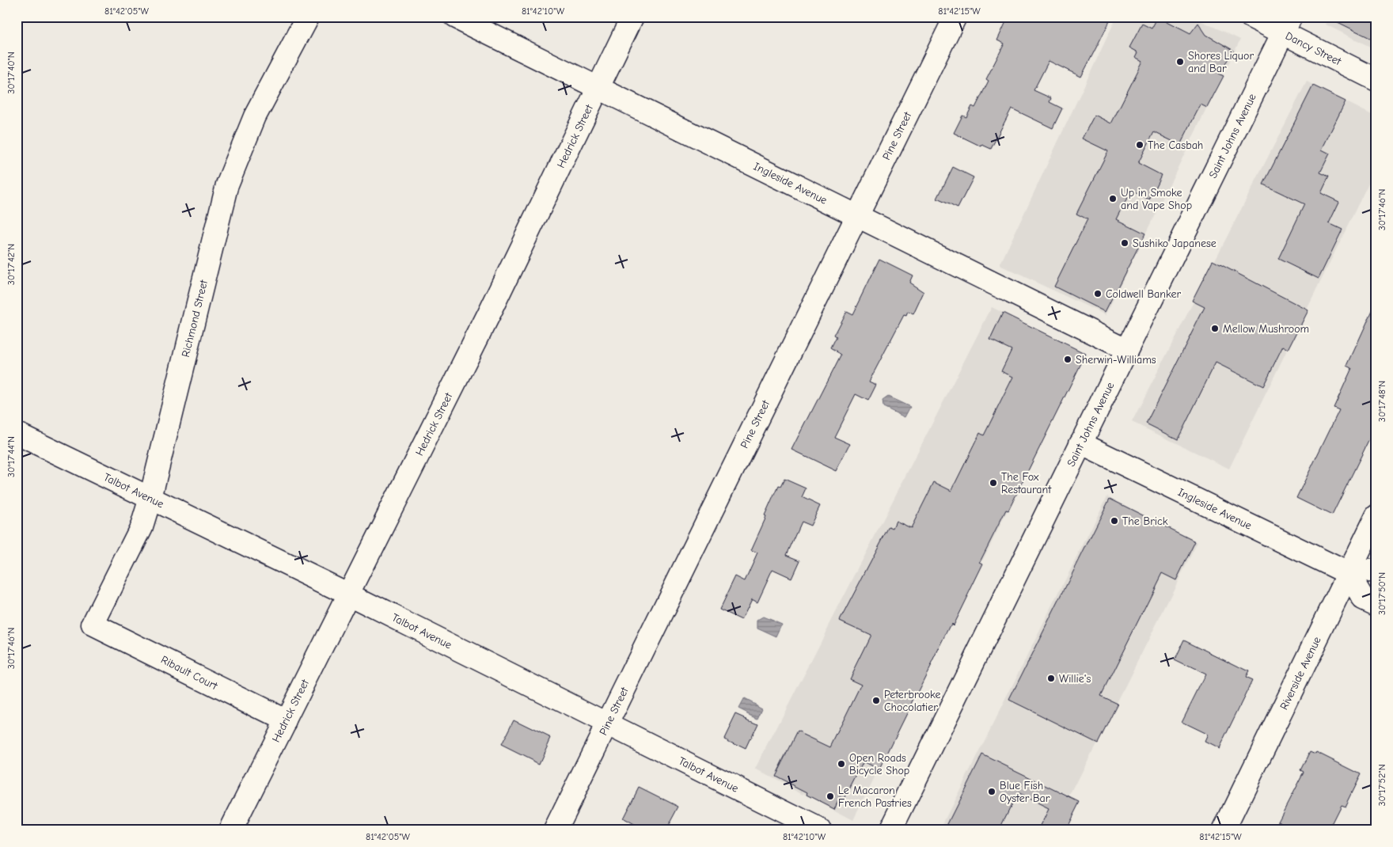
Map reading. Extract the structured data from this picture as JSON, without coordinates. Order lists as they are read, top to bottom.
{
  "streets": {
    "street": [
      "Dancy Street",
      "Saint Johns Avenue",
      "Hedrick Street",
      "Pine Street",
      "Ingleside Avenue",
      "Richmond Street",
      "Talbot Avenue",
      "Ribault Court",
      "Riverside Avenue"
    ]
  },
  "crossings": [
    ["Dancy Street", "Saint Johns Avenue"],
    ["Saint Johns Avenue", "Ingleside Avenue"],
    ["Hedrick Street", "Ingleside Avenue"],
    ["Hedrick Street", "Talbot Avenue"],
    ["Hedrick Street", "Ribault Court"],
    ["Pine Street", "Ingleside Avenue"],
    ["Pine Street", "Talbot Avenue"],
    ["Ingleside Avenue", "Riverside Avenue"],
    ["Richmond Street", "Talbot Avenue"],
    ["Richmond Street", "Ribault Court"]
  ],
  "places": [
    "Shores Liquor and Bar",
    "The Casbah",
    "Up in Smoke and Vape Shop",
    "Sushiko Japanese",
    "Coldwell Banker",
    "Mellow Mushroom",
    "Sherwin-Williams",
    "The Fox Restaurant",
    "The Brick",
    "Willie's",
    "Peterbrooke Chocolatier",
    "Open Roads Bicycle Shop",
    "Blue Fish Oyster Bar",
    "Le Macaron French Pastries"
  ],
  "coordinates": [
    "81°42'05\"W",
    "81°42'10\"W",
    "81°42'15\"W",
    "30°17'40\"N",
    "30°17'46\"N",
    "30°17'42\"N",
    "30°17'48\"N",
    "30°17'44\"N",
    "30°17'50\"N",
    "30°17'52\"N"
  ]
}
